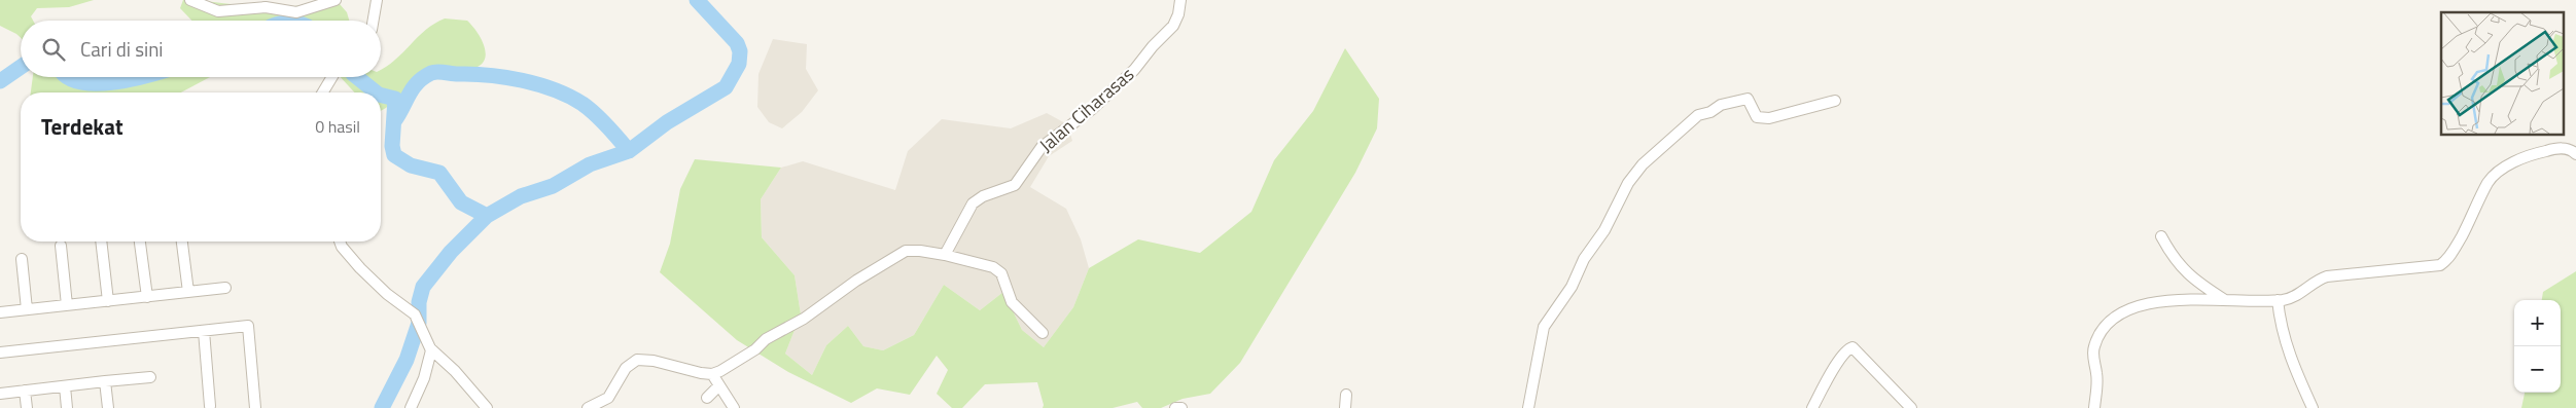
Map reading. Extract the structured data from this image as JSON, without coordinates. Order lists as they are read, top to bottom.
{
  "streets": {
    "street": ["Jalan Ciharasas"]
  },
  "page": {
    "search": "Cari di sini",
    "heading": ["Terdekat", "0 hasil"],
    "map_buttons": ["+", "−"]
  }
}
